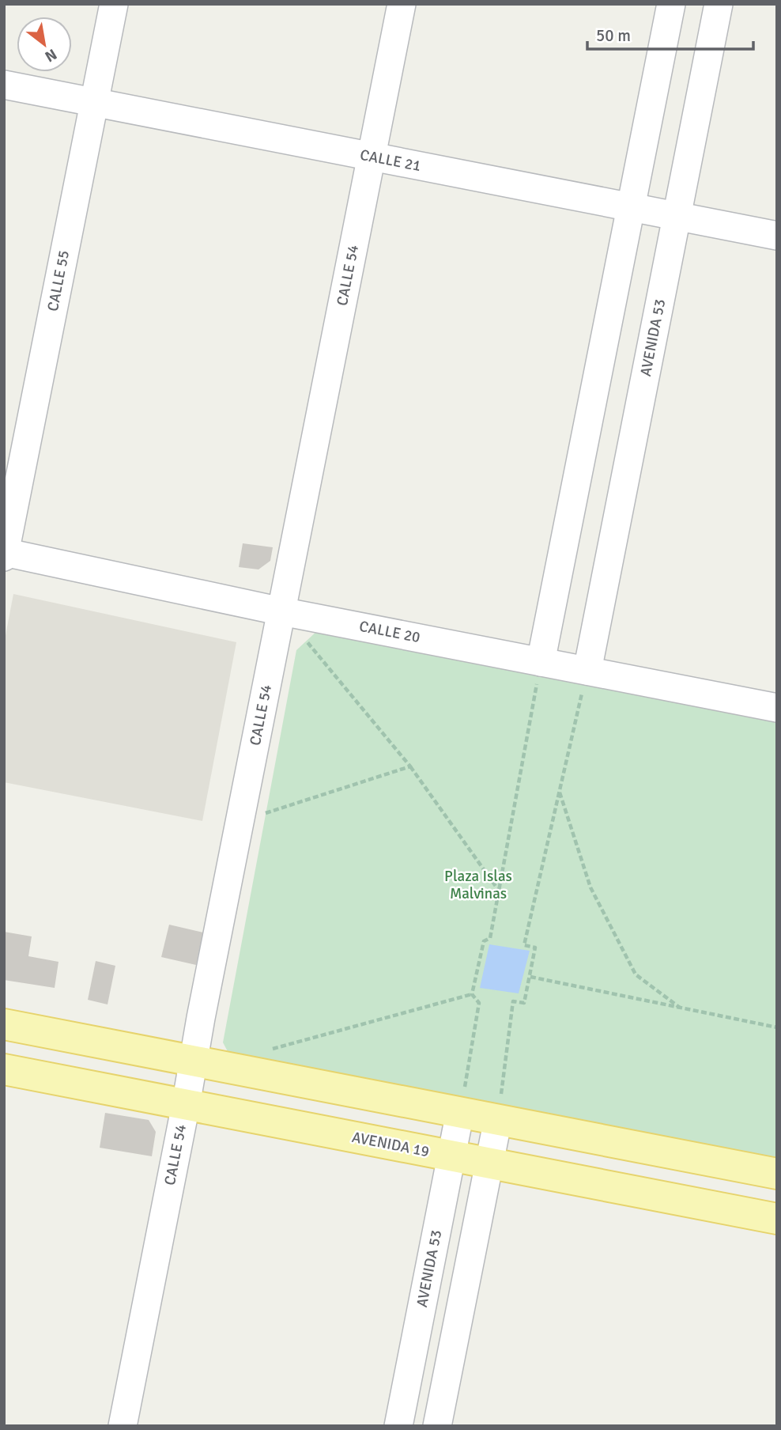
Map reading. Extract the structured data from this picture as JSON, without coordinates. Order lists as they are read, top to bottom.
{
  "streets": {
    "main road": ["AVENIDA 19"],
    "street": [
      "CALLE 21",
      "CALLE 54",
      "CALLE 55",
      "AVENIDA 53",
      "CALLE 20"
    ]
  },
  "crossings": [
    ["CALLE 21", "CALLE 54"],
    ["CALLE 21", "CALLE 55"],
    ["CALLE 21", "AVENIDA 53"],
    ["CALLE 54", "CALLE 20"],
    ["CALLE 54", "AVENIDA 19"],
    ["CALLE 55", "CALLE 20"],
    ["AVENIDA 53", "CALLE 20"],
    ["AVENIDA 53", "AVENIDA 19"]
  ],
  "parks": ["Plaza Islas Malvinas"],
  "scale_bar": "50 m",
  "north": "bottom right"
}
